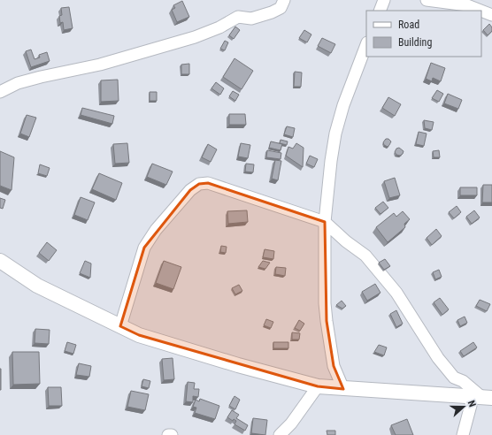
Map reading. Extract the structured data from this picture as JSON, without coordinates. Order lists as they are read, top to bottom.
{
  "legend": ["Road", "Building"],
  "north": "right"
}
